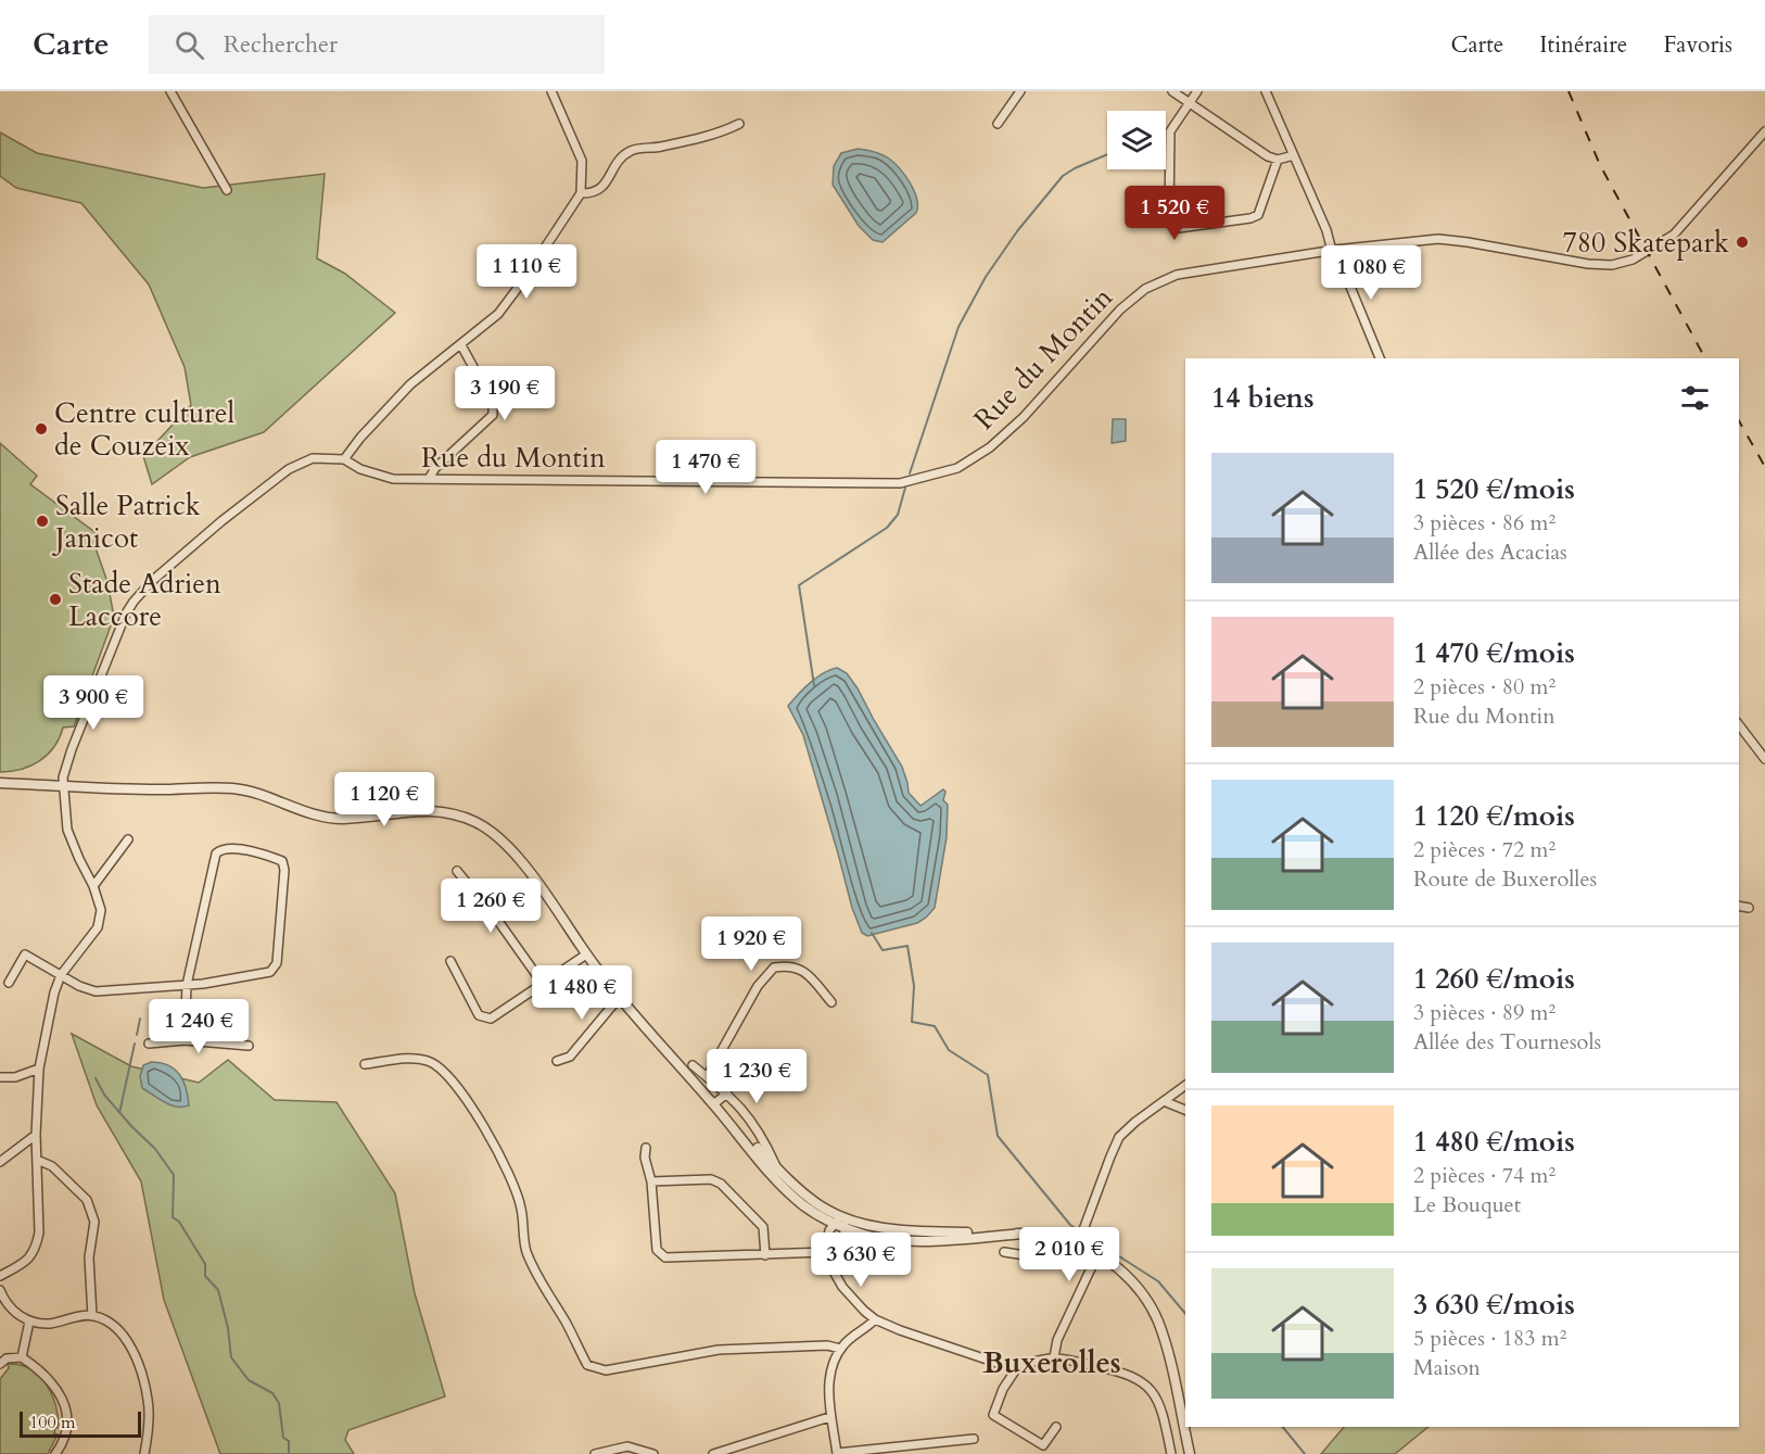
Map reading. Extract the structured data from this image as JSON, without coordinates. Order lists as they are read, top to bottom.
{
  "streets": {
    "street": ["Rue du Montin"]
  },
  "districts": ["Buxerolles"],
  "places": [
    "780 Skatepark",
    "Centre culturel de Couzeix",
    "Salle Patrick Janicot",
    "Stade Adrien Laccore"
  ],
  "scale_bar": "100 m",
  "page": {
    "header": "Carte",
    "search": "Rechercher",
    "nav": ["Carte", "Itinéraire", "Favoris"],
    "price": [
      "1 520 €",
      "1 110 €",
      "1 080 €",
      "3 190 €",
      "1 470 €",
      "3 900 €",
      "1 120 €",
      "1 260 €",
      "1 920 €",
      "1 480 €",
      "1 240 €",
      "1 230 €",
      "2 010 €",
      "3 630 €"
    ],
    "heading": "14 biens",
    "list": [
      {
        "name": "1 520 €/mois",
        "note": "3 pièces · 86 m² · Allée des Acacias"
      },
      {
        "name": "1 470 €/mois",
        "note": "2 pièces · 80 m² · Rue du Montin"
      },
      {
        "name": "1 120 €/mois",
        "note": "2 pièces · 72 m² · Route de Buxerolles"
      },
      {
        "name": "1 260 €/mois",
        "note": "3 pièces · 89 m² · Allée des Tournesols"
      },
      {
        "name": "1 480 €/mois",
        "note": "2 pièces · 74 m² · Le Bouquet"
      },
      {
        "name": "3 630 €/mois",
        "note": "5 pièces · 183 m² · Maison"
      }
    ],
    "scale": "100 m"
  }
}
